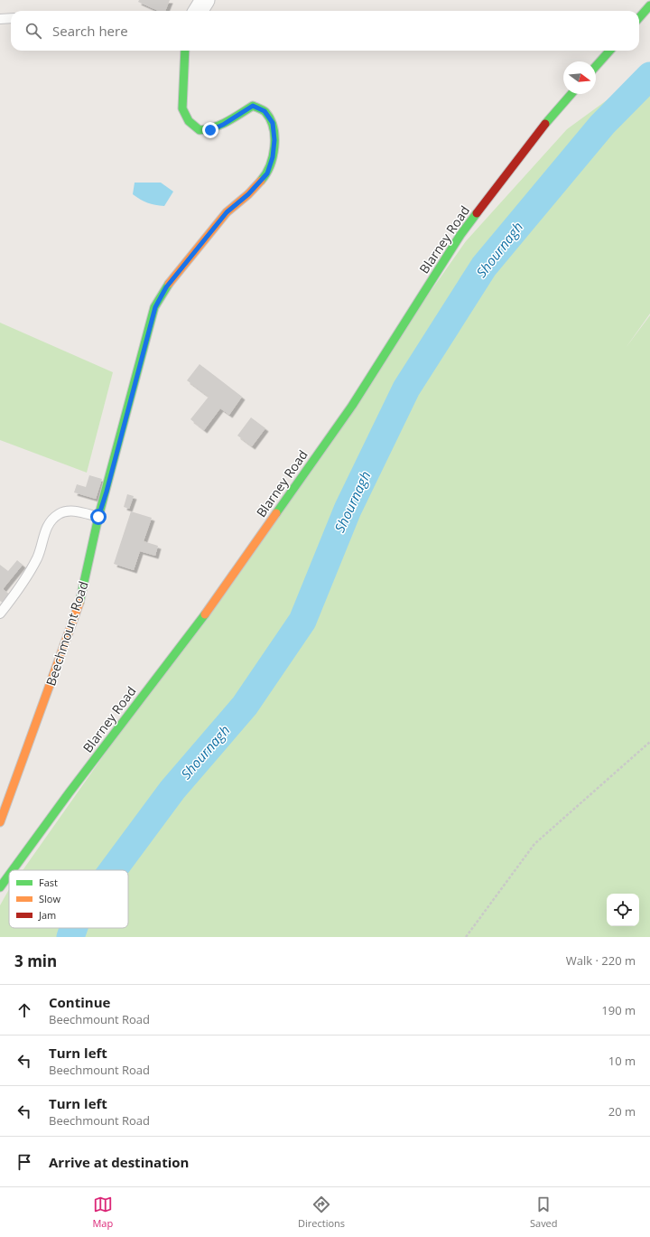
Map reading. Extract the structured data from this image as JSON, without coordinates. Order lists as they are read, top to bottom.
{
  "streets": {
    "main road": ["Blarney Road", "Beechmount Road"]
  },
  "water": ["Shournagh"],
  "legend": ["Fast", "Slow", "Jam"],
  "north": "right",
  "page": {
    "search": "Search here",
    "heading": ["3 min", "Walk · 220 m"],
    "list": [
      ["Continue", "Beechmount Road", "190 m"],
      ["Turn left", "Beechmount Road", "10 m"],
      ["Turn left", "Beechmount Road", "20 m"],
      "Arrive at destination"
    ],
    "nav": ["Map", "Directions", "Saved"]
  }
}
